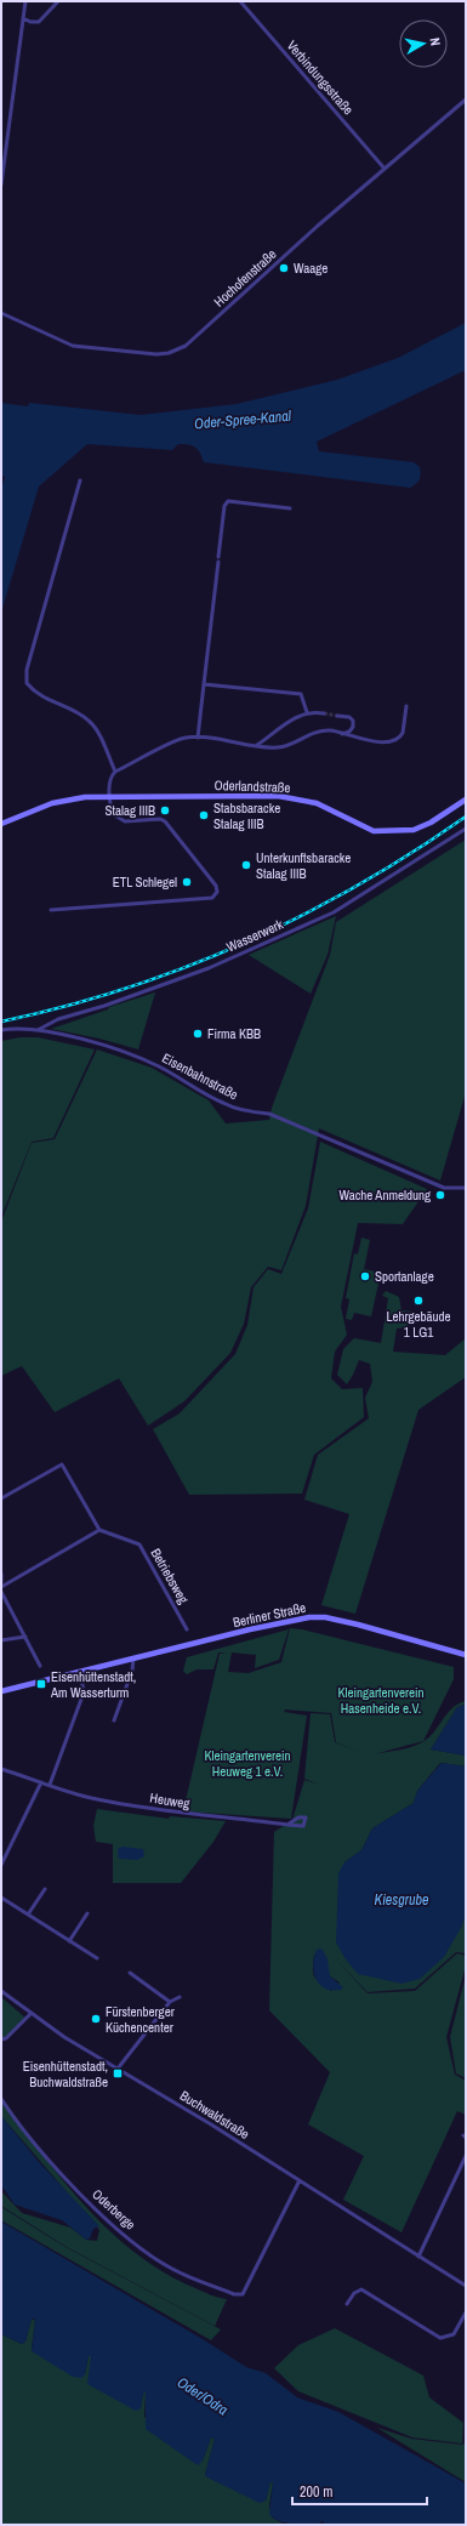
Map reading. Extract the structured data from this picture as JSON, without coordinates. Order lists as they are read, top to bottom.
{
  "streets": {
    "street": [
      "Verbindungsstraße",
      "Hochofenstraße",
      "Oderlandstraße",
      "Wasserwerk",
      "Eisenbahnstraße",
      "Betriebsweg",
      "Berliner Straße",
      "Heuweg",
      "Buchwaldstraße",
      "Oderberge"
    ]
  },
  "crossings": [
    ["Verbindungsstraße", "Hochofenstraße"],
    ["Wasserwerk", "Eisenbahnstraße"],
    ["Buchwaldstraße", "Oderberge"]
  ],
  "water": ["Oder-Spree-Kanal", "Kiesgrube", "Oder/Odra"],
  "parks": ["Kleingartenverein Hasenheide e.V.", "Kleingartenverein Heuweg 1 e.V."],
  "places": {
    "other": [
      "Waage",
      "Stalag IIIB",
      "Stabsbaracke Stalag IIIB",
      "Unterkunftsbaracke Stalag IIIB",
      "ETL Schlegel",
      "Firma KBB",
      "Wache Anmeldung",
      "Sportanlage",
      "Lehrgebäude 1 LG1",
      "Fürstenberger Küchencenter"
    ],
    "transit": ["Eisenhüttenstadt, Am Wasserturm", "Eisenhüttenstadt, Buchwaldstraße"]
  },
  "scale_bar": "200 m",
  "north": "right"
}
